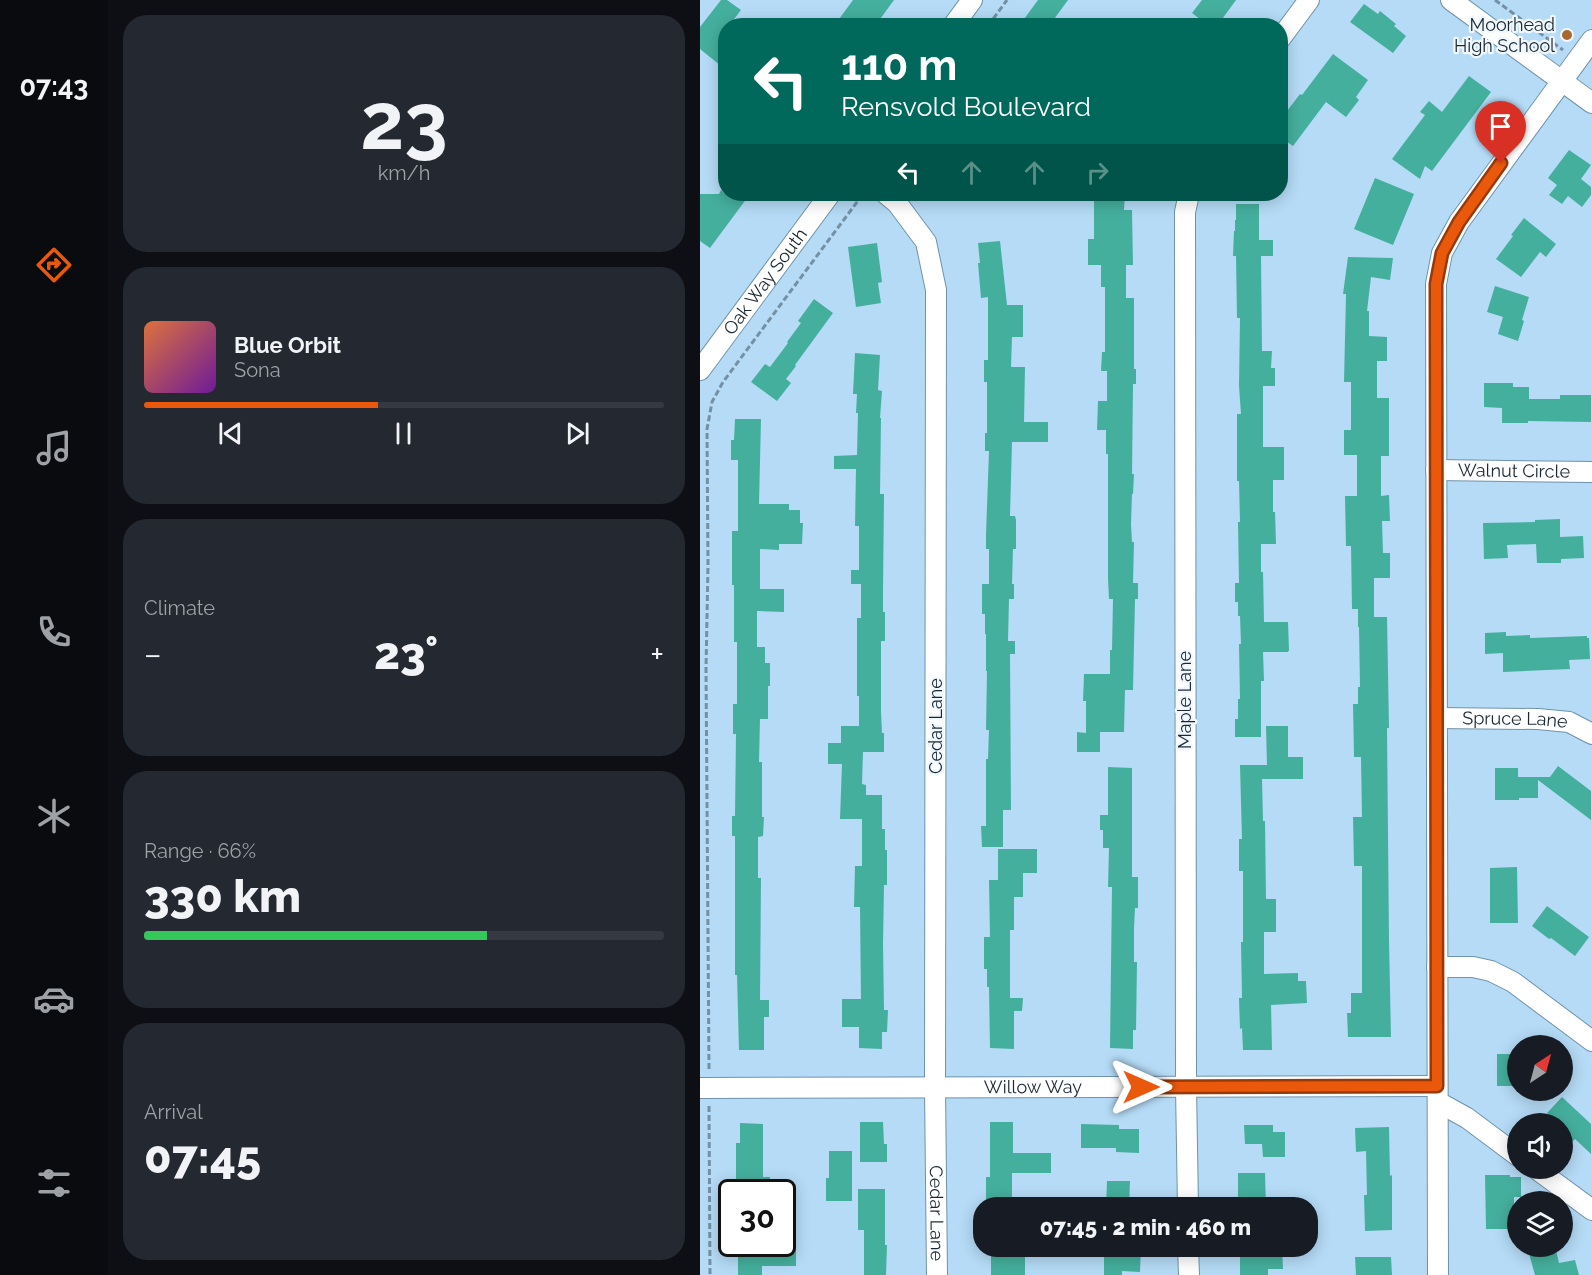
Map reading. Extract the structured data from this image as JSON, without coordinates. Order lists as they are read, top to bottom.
{
  "streets": {
    "street": [
      "Oak Way South",
      "Walnut Circle",
      "Maple Lane",
      "Spruce Lane",
      "Cedar Lane",
      "Willow Way"
    ]
  },
  "crossings": [
    ["Maple Lane", "Willow Way"],
    ["Cedar Lane", "Willow Way"]
  ],
  "places": ["Moorhead High School"],
  "north": "top right",
  "page": {
    "tabs": "07:43",
    "tile": [
      ["23", "km/h"],
      "Climate",
      ["Range · 66%", "330 km"],
      ["Arrival", "07:45"]
    ],
    "turn": ["110 m", "Rensvold Boulevard"],
    "song": ["Blue Orbit", "Sona"],
    "heat": ["−", "23°", "+"],
    "limit": "30",
    "trip": "07:45 · 2 min · 460 m"
  }
}
